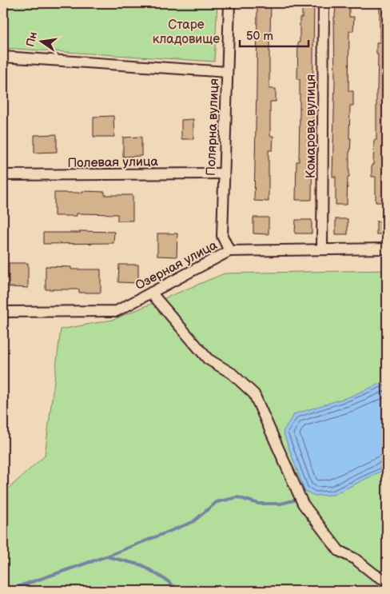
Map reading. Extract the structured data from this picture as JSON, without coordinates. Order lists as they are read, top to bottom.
{
  "streets": {
    "street": [
      "Комарова вулиця",
      "Полярна вулиця",
      "Полевая улица",
      "Озерная улица"
    ]
  },
  "crossings": [
    ["Комарова вулиця", "Озерная улица"],
    ["Полярна вулиця", "Полевая улица"],
    ["Полярна вулиця", "Озерная улица"]
  ],
  "parks": ["Старе кладовище"],
  "scale_bar": "50 m",
  "north": "left"
}
